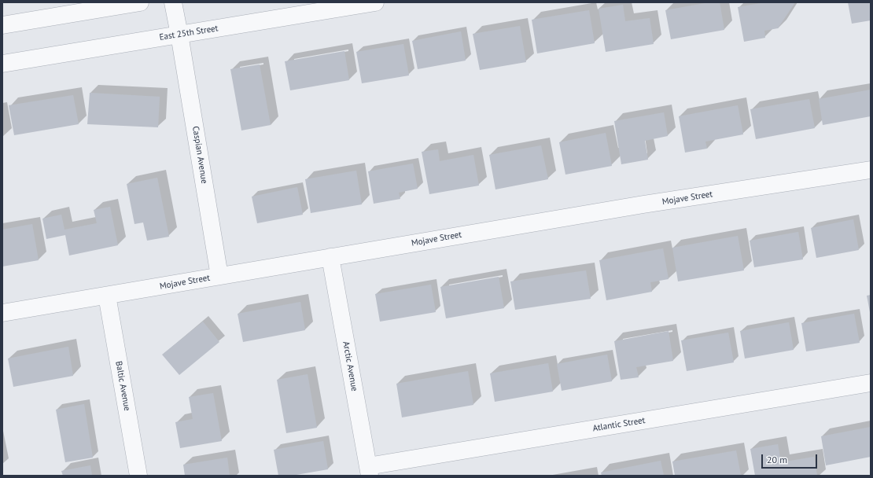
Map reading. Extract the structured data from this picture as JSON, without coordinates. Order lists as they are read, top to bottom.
{
  "streets": {
    "street": [
      "East 25th Street",
      "Caspian Avenue",
      "Mojave Street",
      "Arctic Avenue",
      "Baltic Avenue",
      "Atlantic Street"
    ]
  },
  "crossings": [
    ["East 25th Street", "Caspian Avenue"],
    ["Caspian Avenue", "Mojave Street"],
    ["Mojave Street", "Arctic Avenue"],
    ["Mojave Street", "Baltic Avenue"],
    ["Arctic Avenue", "Atlantic Street"]
  ],
  "scale_bar": "20 m"
}
